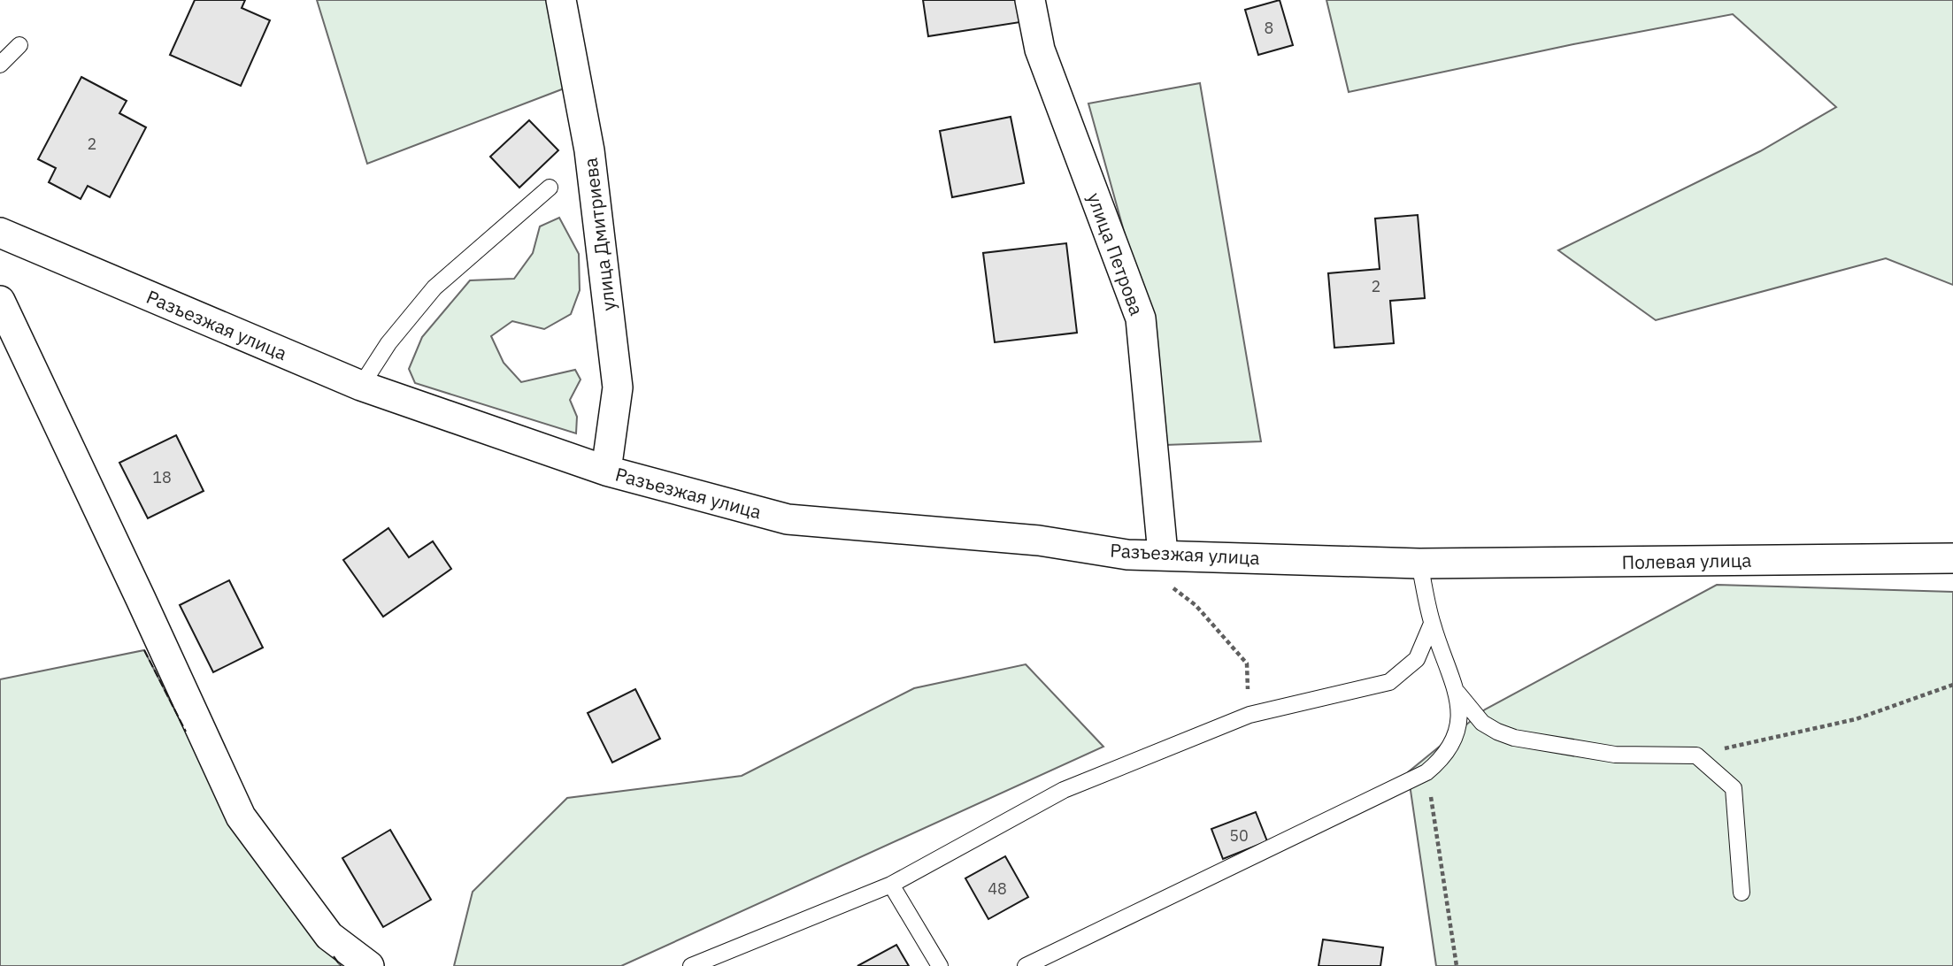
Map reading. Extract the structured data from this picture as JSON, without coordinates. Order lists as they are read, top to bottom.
{
  "streets": {
    "street": [
      "улица Дмитриева",
      "улица Петрова",
      "Разъезжая улица",
      "Полевая улица"
    ]
  },
  "crossings": [
    ["улица Дмитриева", "Разъезжая улица"],
    ["улица Петрова", "Разъезжая улица"],
    ["Разъезжая улица", "Полевая улица"]
  ],
  "house_numbers": [
    "8",
    "2",
    "2",
    "18",
    "50",
    "48"
  ]
}
